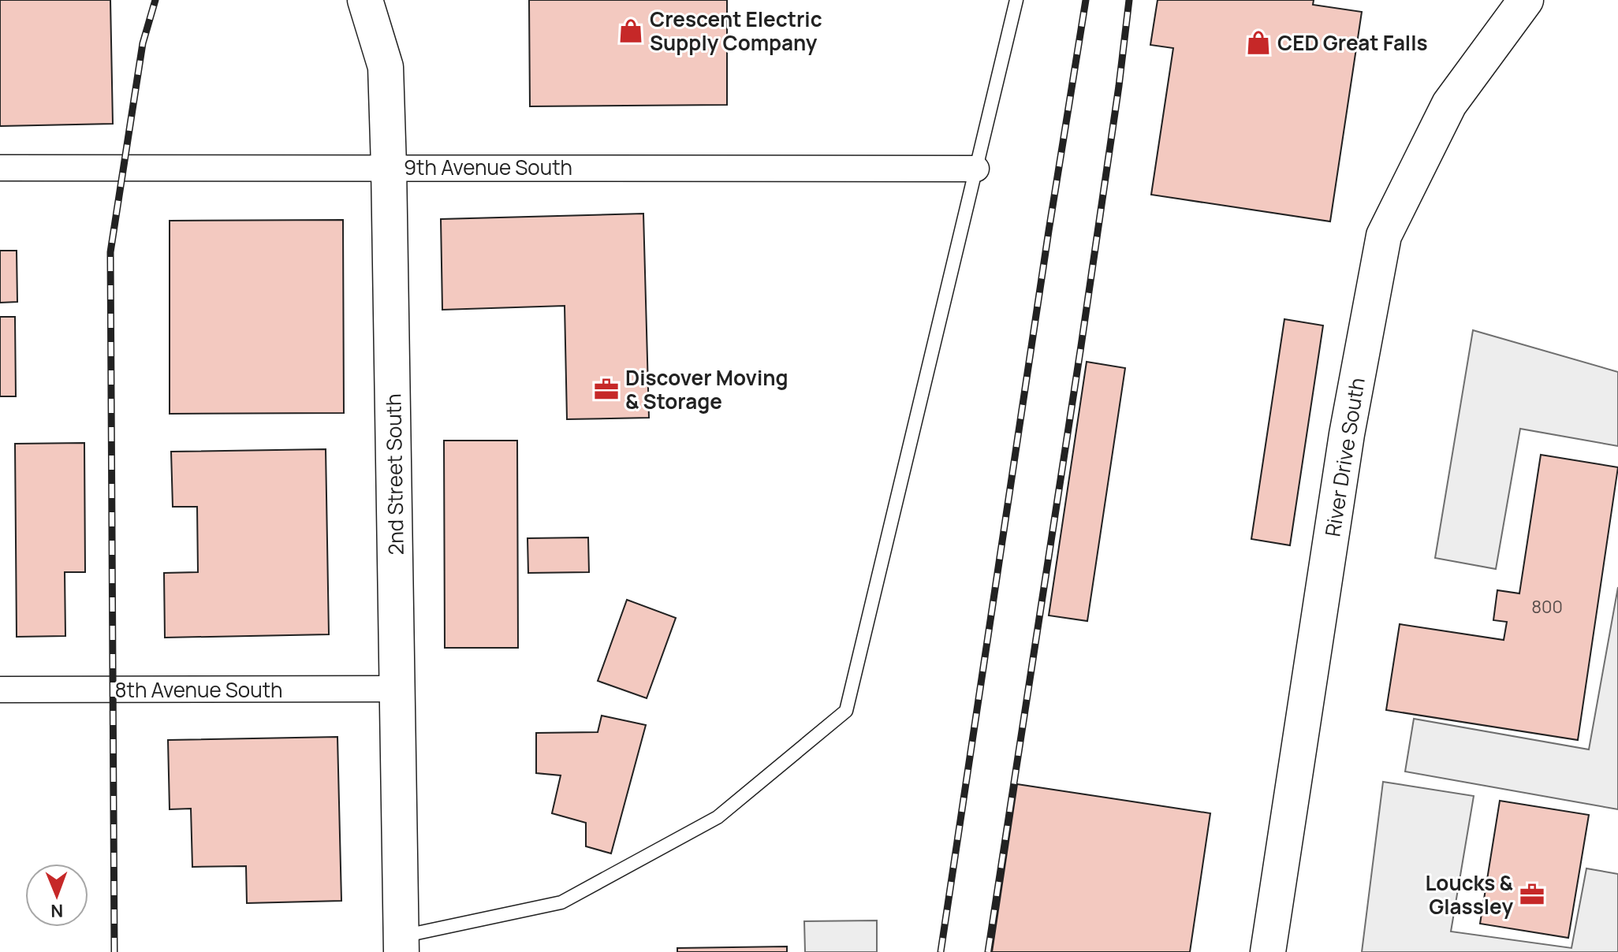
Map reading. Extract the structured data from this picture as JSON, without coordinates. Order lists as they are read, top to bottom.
{
  "streets": {
    "main road": ["River Drive South", "2nd Street South"],
    "street": ["9th Avenue South", "8th Avenue South"]
  },
  "crossings": [
    ["9th Avenue South", "2nd Street South"],
    ["2nd Street South", "8th Avenue South"]
  ],
  "places": {
    "shop": ["Crescent Electric Supply Company", "CED Great Falls"],
    "office": ["Discover Moving & Storage", "Loucks & Glassley"]
  },
  "house_numbers": ["800"],
  "north": "bottom"
}
